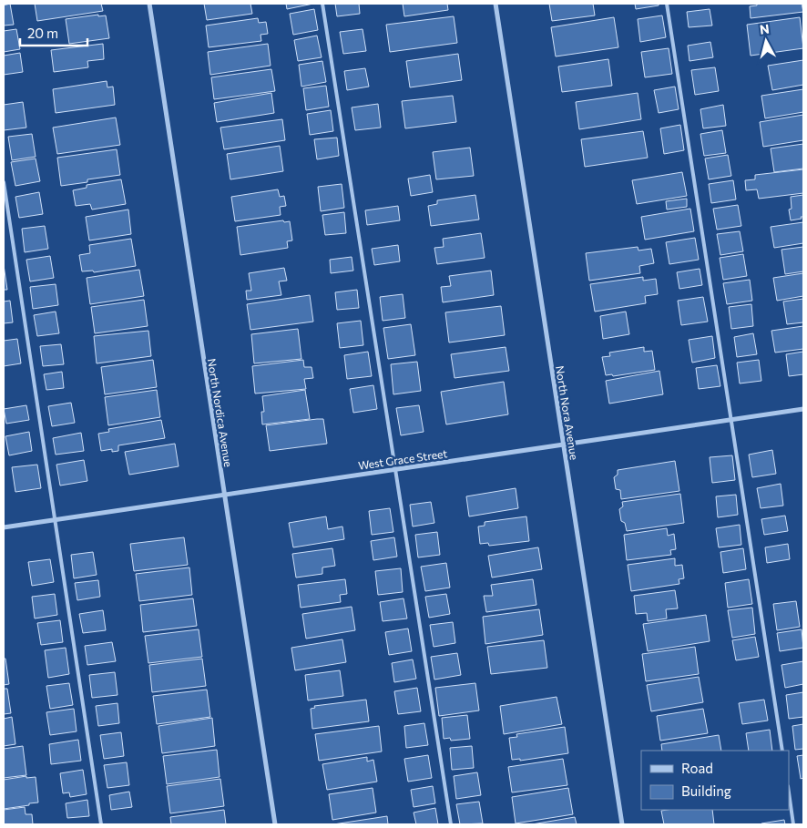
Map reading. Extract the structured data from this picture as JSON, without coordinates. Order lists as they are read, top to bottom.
{
  "streets": {
    "street": ["North Nordica Avenue", "North Nora Avenue", "West Grace Street"]
  },
  "crossings": [
    ["North Nordica Avenue", "West Grace Street"],
    ["North Nora Avenue", "West Grace Street"]
  ],
  "legend": ["Road", "Building"],
  "scale_bar": "20 m",
  "north": "top"
}
